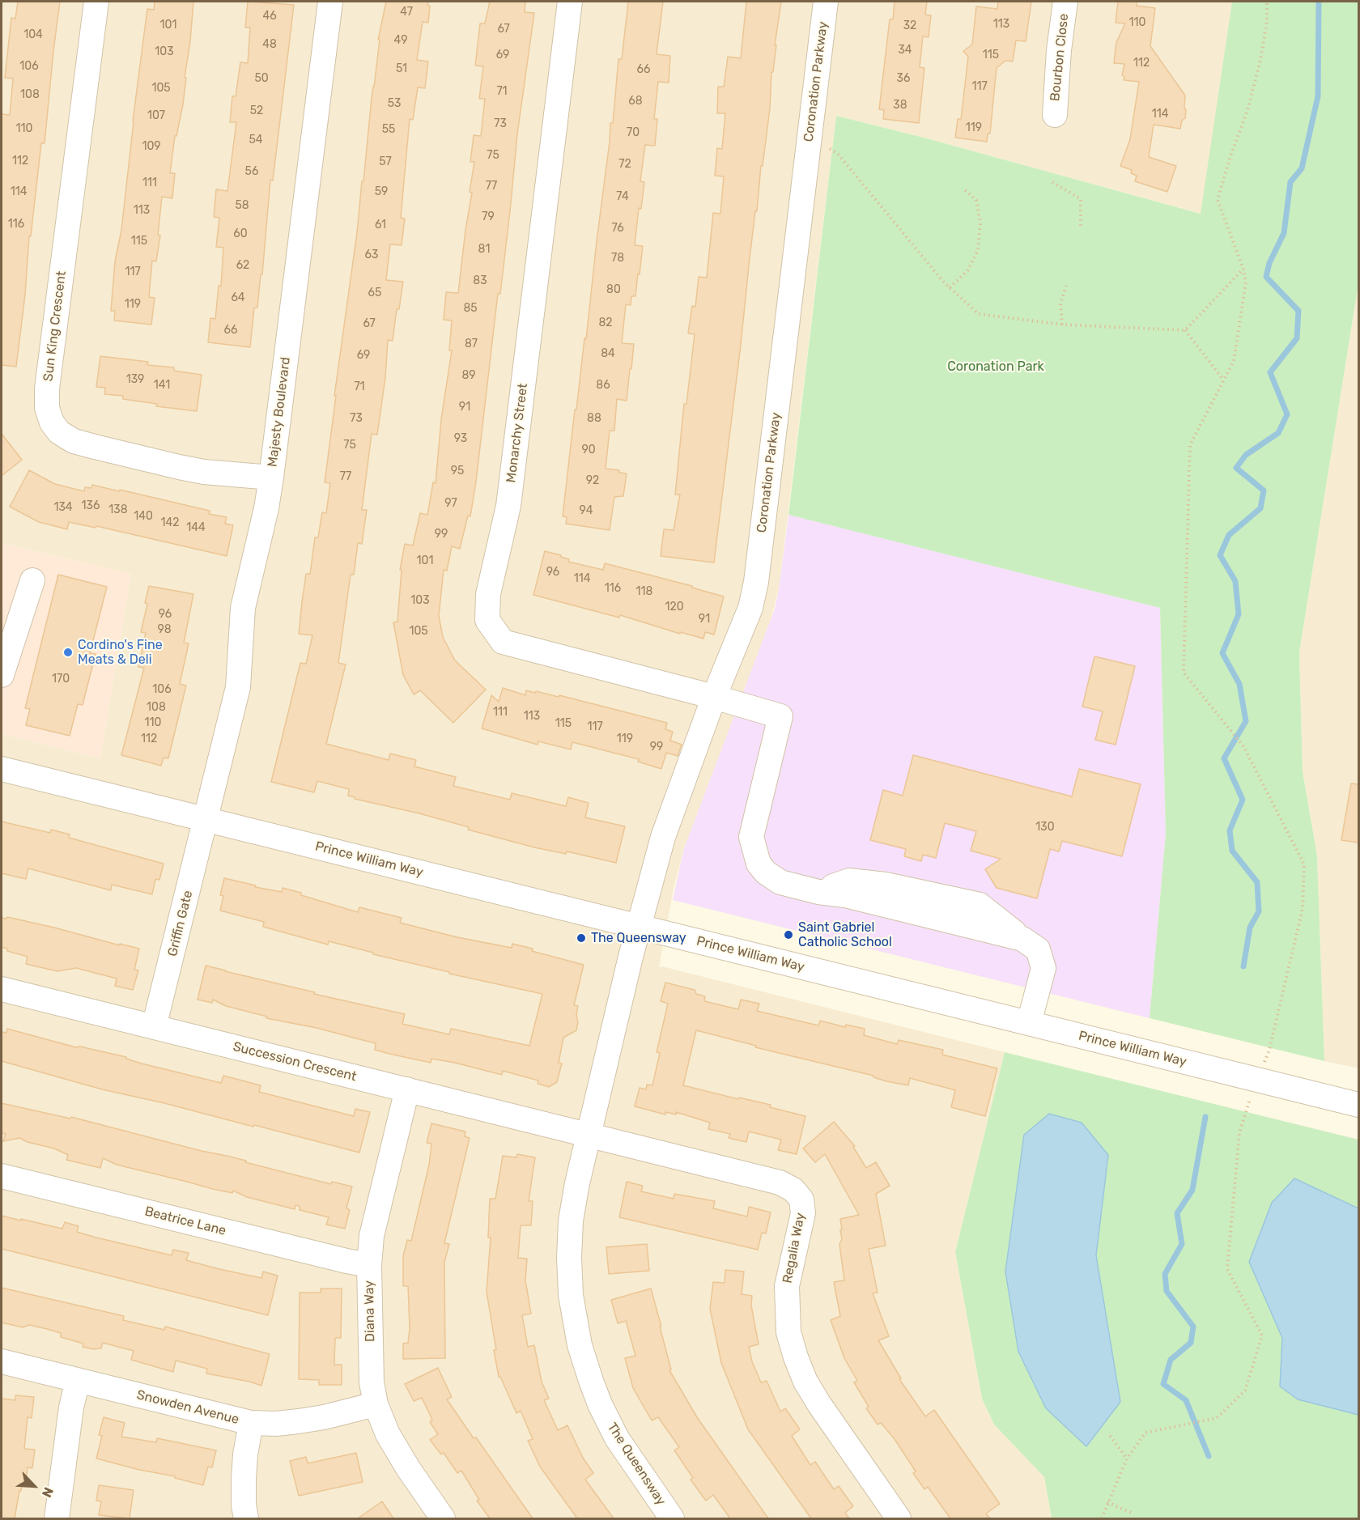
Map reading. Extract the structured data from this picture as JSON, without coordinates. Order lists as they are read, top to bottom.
{
  "streets": {
    "street": [
      "Bourbon Close",
      "Coronation Parkway",
      "Sun King Crescent",
      "Majesty Boulevard",
      "Monarchy Street",
      "Prince William Way",
      "Griffin Gate",
      "Succession Crescent",
      "Beatrice Lane",
      "Regalia Way",
      "Diana Way",
      "Snowden Avenue",
      "The Queensway"
    ]
  },
  "crossings": [
    ["Coronation Parkway", "Monarchy Street"],
    ["Coronation Parkway", "Prince William Way"],
    ["Coronation Parkway", "The Queensway"],
    ["Sun King Crescent", "Majesty Boulevard"],
    ["Majesty Boulevard", "Prince William Way"],
    ["Majesty Boulevard", "Griffin Gate"],
    ["Monarchy Street", "Prince William Way"],
    ["Prince William Way", "Griffin Gate"],
    ["Prince William Way", "The Queensway"],
    ["Griffin Gate", "Succession Crescent"],
    ["Succession Crescent", "Regalia Way"],
    ["Succession Crescent", "Diana Way"],
    ["Succession Crescent", "The Queensway"],
    ["Beatrice Lane", "Diana Way"],
    ["Regalia Way", "The Queensway"],
    ["Diana Way", "Snowden Avenue"]
  ],
  "parks": ["Coronation Park"],
  "places": ["Cordino's Fine Meats & Deli", "Saint Gabriel Catholic School", "The Queensway"],
  "house_numbers": [
    "47",
    "46",
    "110",
    "113",
    "101",
    "32",
    "67",
    "104",
    "49",
    "48",
    "34",
    "103",
    "69",
    "115",
    "112",
    "106",
    "51",
    "66",
    "50",
    "36",
    "117",
    "105",
    "71",
    "108",
    "68",
    "53",
    "38",
    "52",
    "114",
    "107",
    "73",
    "119",
    "110",
    "55",
    "70",
    "54",
    "109",
    "75",
    "112",
    "57",
    "72",
    "56",
    "111",
    "77",
    "114",
    "59",
    "74",
    "58",
    "113",
    "79",
    "116",
    "61",
    "76",
    "60",
    "115",
    "81",
    "63",
    "78",
    "62",
    "117",
    "83",
    "80",
    "65",
    "64",
    "119",
    "85",
    "82",
    "67",
    "66",
    "87",
    "84",
    "69",
    "89",
    "139",
    "141",
    "86",
    "71",
    "91",
    "73",
    "88",
    "93",
    "75",
    "90",
    "95",
    "77",
    "92",
    "97",
    "136",
    "134",
    "138",
    "94",
    "140",
    "142",
    "144",
    "99",
    "101",
    "96",
    "114",
    "116",
    "118",
    "103",
    "120",
    "96",
    "91",
    "98",
    "105",
    "170",
    "106",
    "108",
    "111",
    "113",
    "110",
    "115",
    "117",
    "112",
    "119",
    "99",
    "130"
  ],
  "north": "bottom right"
}
